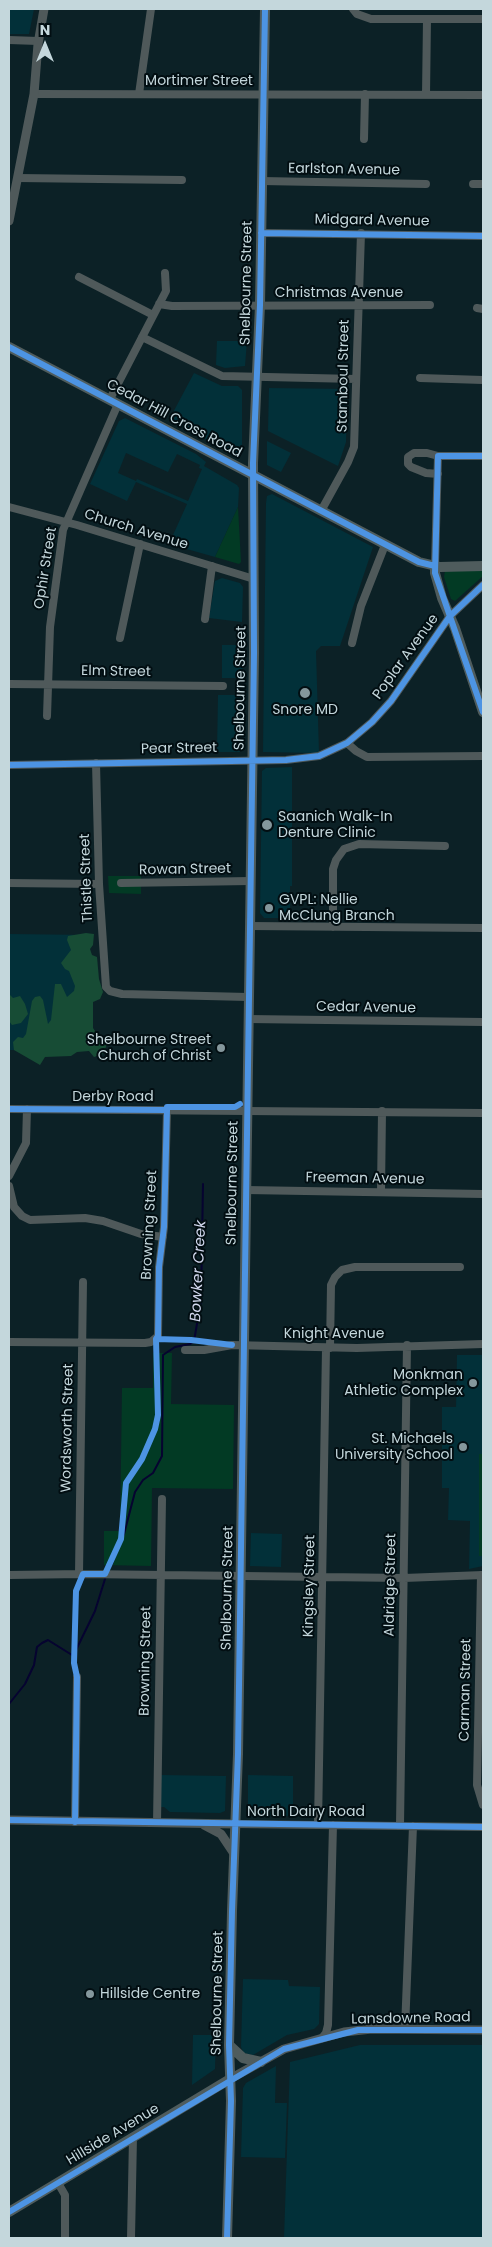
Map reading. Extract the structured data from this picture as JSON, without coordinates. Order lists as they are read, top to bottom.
{
  "streets": {
    "main road": ["Shelbourne Street", "Cedar Hill Cross Road", "Hillside Avenue"],
    "street": [
      "Mortimer Street",
      "Earlston Avenue",
      "Midgard Avenue",
      "Christmas Avenue",
      "Stamboul Street",
      "Church Avenue",
      "Ophir Street",
      "Poplar Avenue",
      "Elm Street",
      "Pear Street",
      "Rowan Street",
      "Thistle Street",
      "Cedar Avenue",
      "Derby Road",
      "Freeman Avenue",
      "Browning Street",
      "Knight Avenue",
      "Wordsworth Street",
      "Aldridge Street",
      "Kingsley Street",
      "Carman Street",
      "North Dairy Road",
      "Lansdowne Road"
    ]
  },
  "crossings": [
    ["Mortimer Street", "Shelbourne Street"],
    ["Earlston Avenue", "Shelbourne Street"],
    ["Midgard Avenue", "Shelbourne Street"],
    ["Midgard Avenue", "Stamboul Street"],
    ["Shelbourne Street", "Christmas Avenue"],
    ["Shelbourne Street", "Cedar Hill Cross Road"],
    ["Shelbourne Street", "Church Avenue"],
    ["Shelbourne Street", "Pear Street"],
    ["Shelbourne Street", "Rowan Street"],
    ["Shelbourne Street", "Thistle Street"],
    ["Shelbourne Street", "Cedar Avenue"],
    ["Shelbourne Street", "Derby Road"],
    ["Shelbourne Street", "Freeman Avenue"],
    ["Shelbourne Street", "Knight Avenue"],
    ["Shelbourne Street", "North Dairy Road"],
    ["Shelbourne Street", "Lansdowne Road"],
    ["Shelbourne Street", "Hillside Avenue"],
    ["Christmas Avenue", "Stamboul Street"],
    ["Christmas Avenue", "Ophir Street"],
    ["Stamboul Street", "Cedar Hill Cross Road"],
    ["Cedar Hill Cross Road", "Ophir Street"],
    ["Church Avenue", "Ophir Street"],
    ["Ophir Street", "Elm Street"],
    ["Poplar Avenue", "Pear Street"],
    ["Pear Street", "Thistle Street"],
    ["Derby Road", "Browning Street"],
    ["Browning Street", "Wordsworth Street"],
    ["Browning Street", "North Dairy Road"],
    ["Knight Avenue", "Aldridge Street"],
    ["Knight Avenue", "Kingsley Street"],
    ["Aldridge Street", "North Dairy Road"],
    ["Kingsley Street", "North Dairy Road"],
    ["Lansdowne Road", "Hillside Avenue"]
  ],
  "water": ["Bowker Creek"],
  "places": [
    "Snore MD",
    "Saanich Walk-In Denture Clinic",
    "GVPL: Nellie McClung Branch",
    "Shelbourne Street Church of Christ",
    "Monkman Athletic Complex",
    "St. Michaels University School",
    "Hillside Centre"
  ],
  "north": "top"
}
